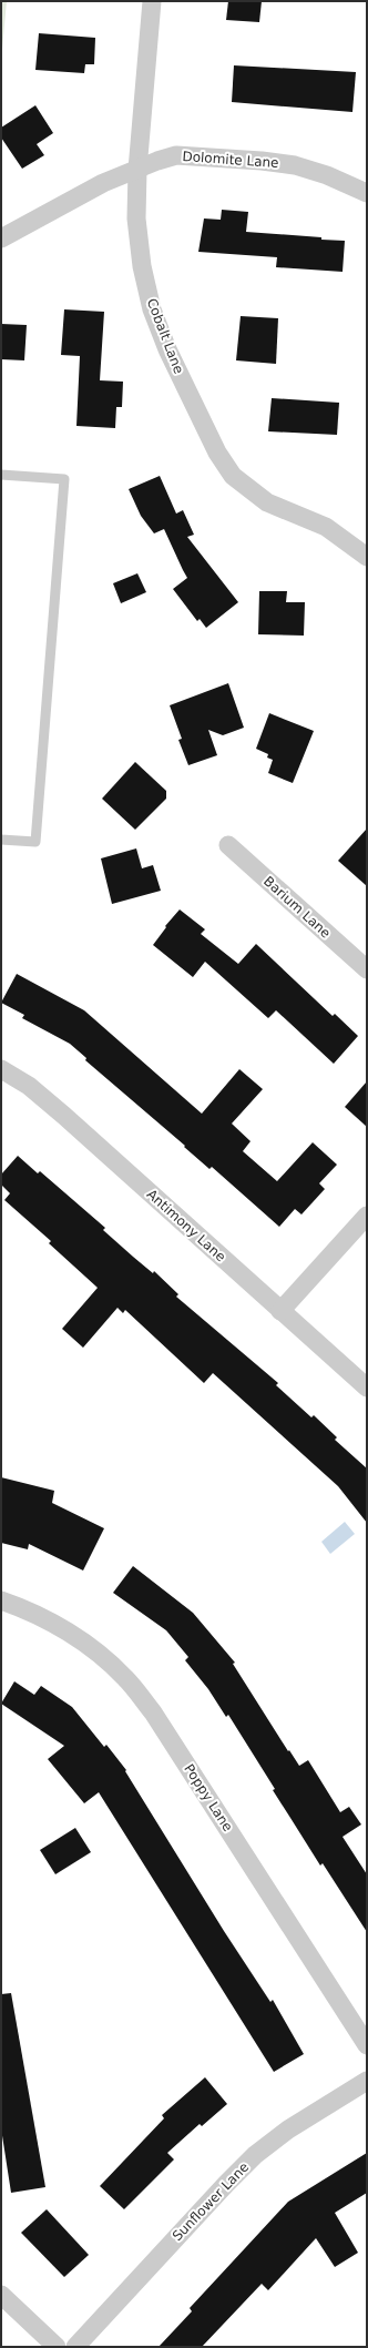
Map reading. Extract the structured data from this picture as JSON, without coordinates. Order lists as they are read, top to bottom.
{
  "streets": {
    "street": [
      "Dolomite Lane",
      "Cobalt Lane",
      "Barium Lane",
      "Antimony Lane",
      "Poppy Lane",
      "Sunflower Lane"
    ]
  },
  "crossings": [
    ["Dolomite Lane", "Cobalt Lane"]
  ]
}
